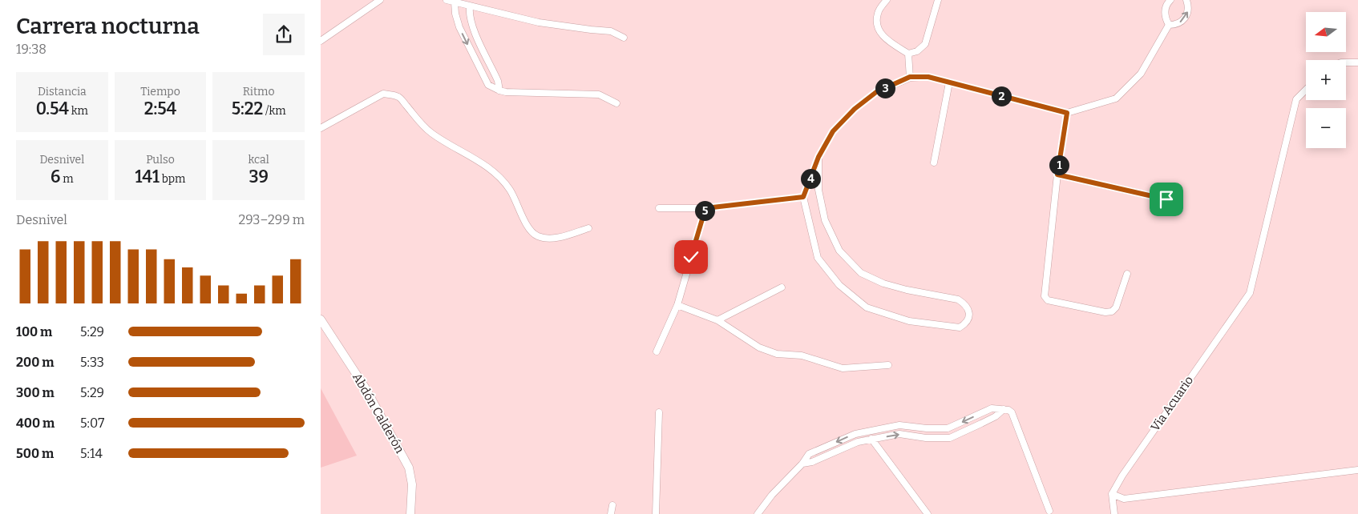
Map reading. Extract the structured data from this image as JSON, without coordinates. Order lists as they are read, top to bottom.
{
  "streets": {
    "street": ["Via Acuario", "Abdón Calderón"]
  },
  "north": "left",
  "page": {
    "heading": ["Carrera nocturna", "19:38"],
    "map_buttons": ["+", "−"],
    "stats": [
      ["Distancia", "0.54 km"],
      ["Tiempo", "2:54"],
      ["Ritmo", "5:22 /km"],
      ["Desnivel", "6 m"],
      ["Pulso", "141 bpm"],
      ["kcal", "39"]
    ],
    "pins": [
      "3",
      "2",
      "1",
      "4",
      "5"
    ],
    "chart": ["Desnivel", "293–299 m"],
    "list": [
      {
        "name": "100 m",
        "note": "5:29"
      },
      {
        "name": "200 m",
        "note": "5:33"
      },
      {
        "name": "300 m",
        "note": "5:29"
      },
      {
        "name": "400 m",
        "note": "5:07"
      },
      {
        "name": "500 m",
        "note": "5:14"
      }
    ]
  }
}
